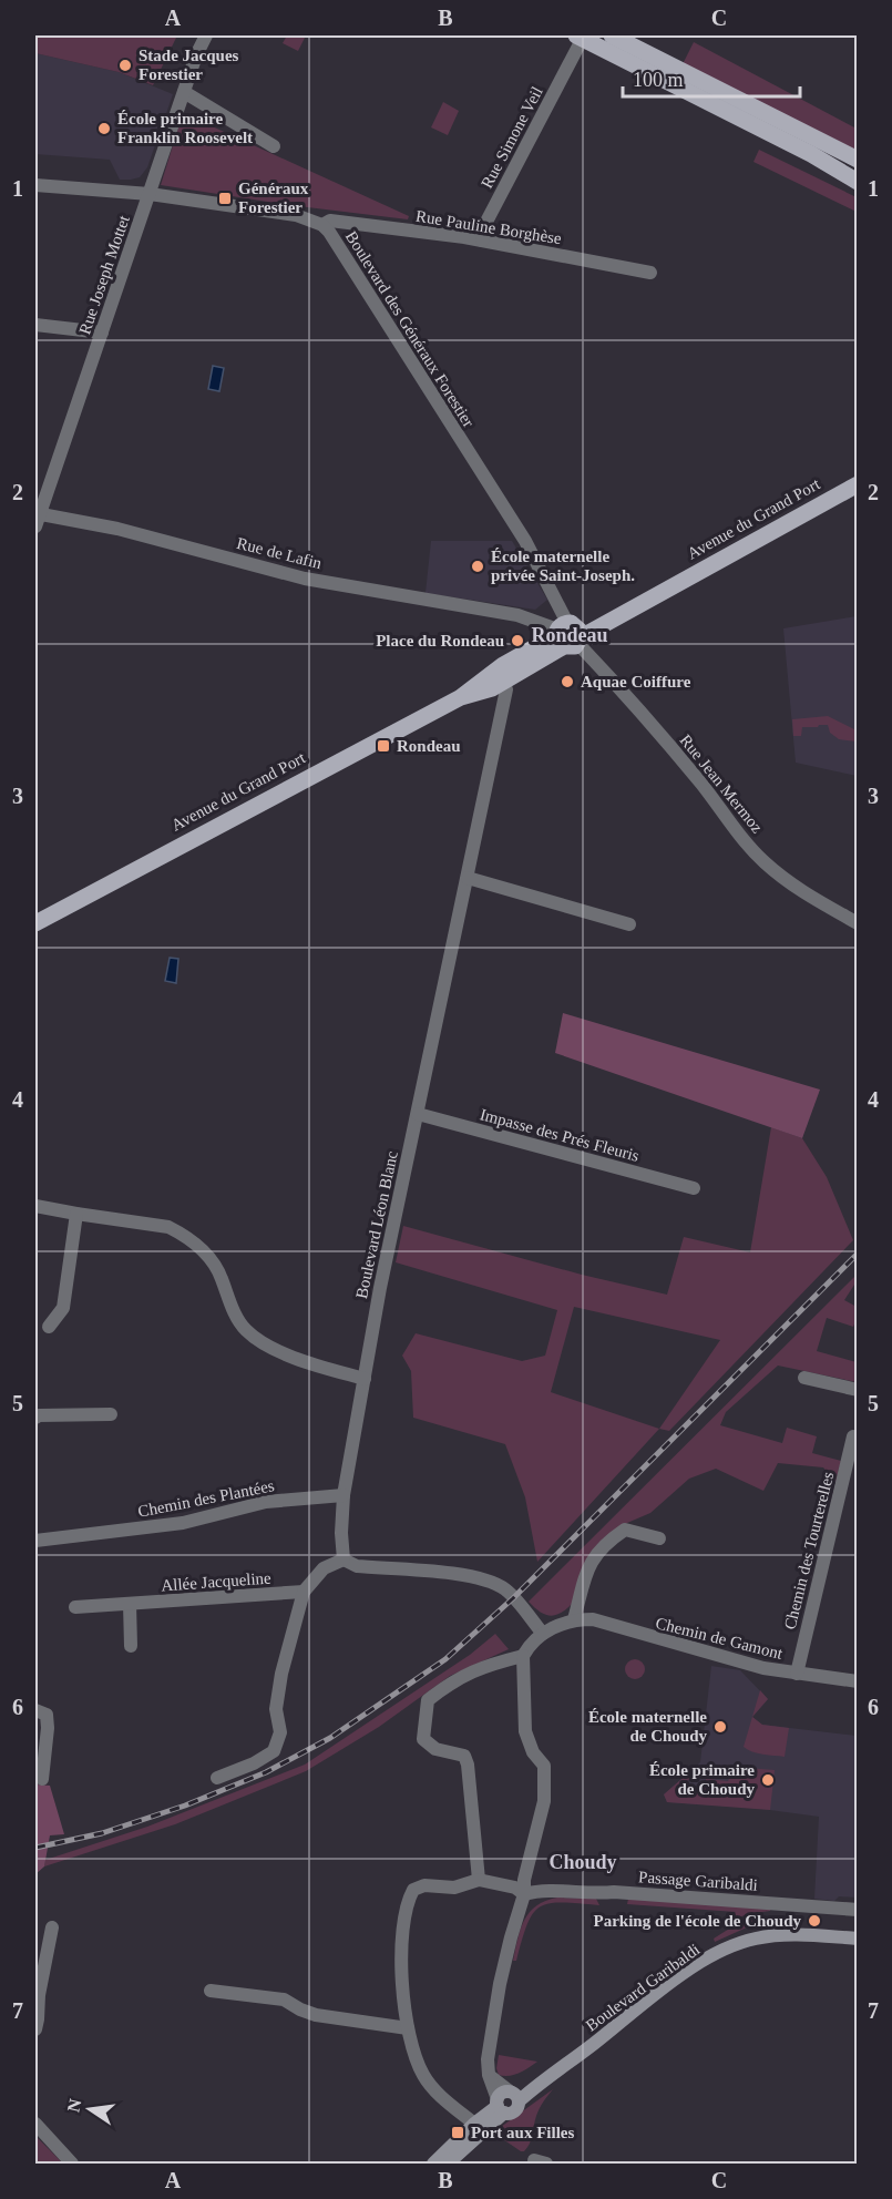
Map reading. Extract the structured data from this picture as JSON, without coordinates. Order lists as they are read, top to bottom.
{
  "streets": {
    "main road": ["Avenue du Grand Port", "Boulevard Garibaldi"],
    "street": [
      "Rue Simone Veil",
      "Rue Pauline Borghèse",
      "Rue Joseph Mottet",
      "Boulevard des Généraux Forestier",
      "Rue de Lafin",
      "Rue Jean Mermoz",
      "Impasse des Prés Fleuris",
      "Boulevard Léon Blanc",
      "Chemin des Plantées",
      "Chemin des Tourterelles",
      "Allée Jacqueline",
      "Chemin de Gamont",
      "Passage Garibaldi"
    ]
  },
  "crossings": [
    ["Rue Simone Veil", "Rue Pauline Borghèse"],
    ["Rue Pauline Borghèse", "Boulevard des Généraux Forestier"],
    ["Rue Joseph Mottet", "Boulevard des Généraux Forestier"],
    ["Rue Joseph Mottet", "Rue de Lafin"],
    ["Boulevard des Généraux Forestier", "Avenue du Grand Port"],
    ["Boulevard des Généraux Forestier", "Rue de Lafin"],
    ["Boulevard des Généraux Forestier", "Rue Jean Mermoz"],
    ["Avenue du Grand Port", "Rue de Lafin"],
    ["Avenue du Grand Port", "Rue Jean Mermoz"],
    ["Avenue du Grand Port", "Boulevard Léon Blanc"],
    ["Rue de Lafin", "Rue Jean Mermoz"],
    ["Impasse des Prés Fleuris", "Boulevard Léon Blanc"],
    ["Boulevard Léon Blanc", "Chemin des Plantées"],
    ["Chemin des Tourterelles", "Chemin de Gamont"]
  ],
  "districts": ["Rondeau", "Choudy"],
  "places": {
    "other": [
      "Stade Jacques Forestier",
      "École primaire Franklin Roosevelt",
      "École maternelle privée Saint-Joseph.",
      "Place du Rondeau",
      "Aquae Coiffure",
      "École maternelle de Choudy",
      "École primaire de Choudy",
      "Parking de l'école de Choudy"
    ],
    "transit": ["Généraux Forestier", "Rondeau", "Port aux Filles"]
  },
  "scale_bar": "100 m",
  "north": "left",
  "grid": {
    "columns": ["A", "B", "C"],
    "rows": [
      "1",
      "2",
      "3",
      "4",
      "5",
      "6",
      "7"
    ]
  }
}
